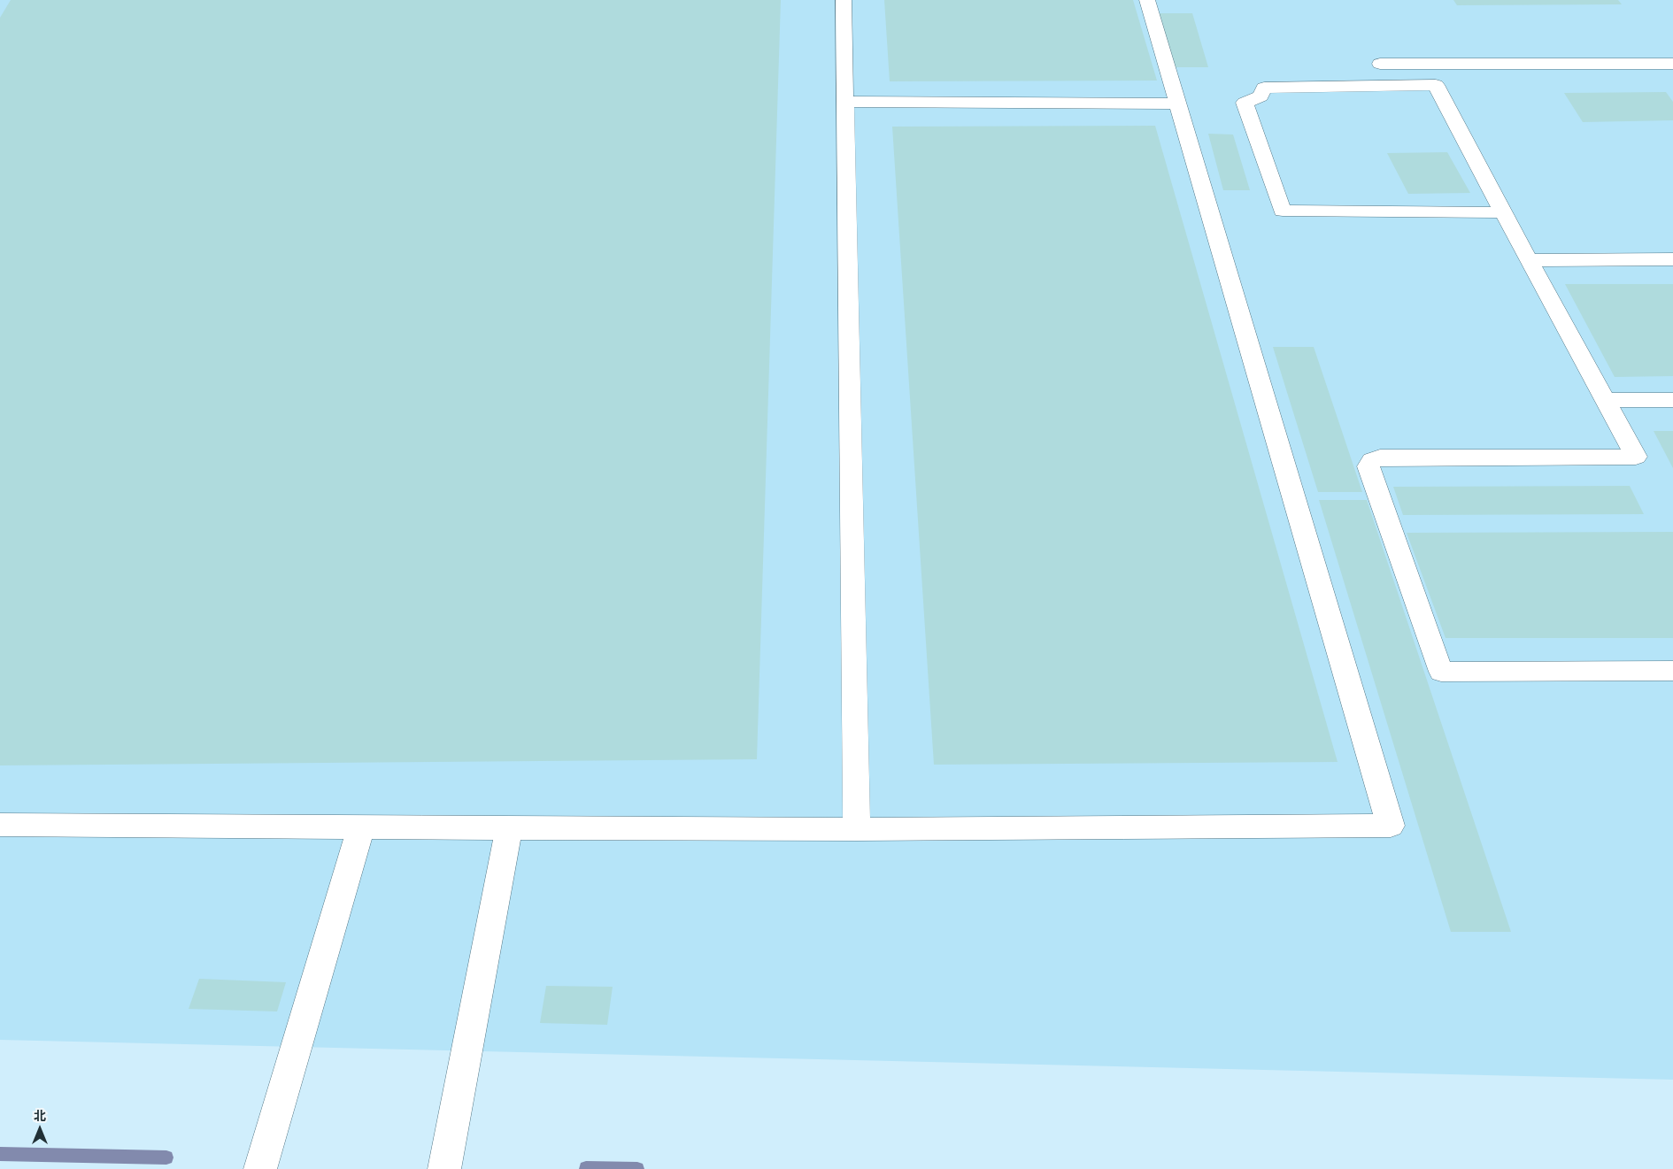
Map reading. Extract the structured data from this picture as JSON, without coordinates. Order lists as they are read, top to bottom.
{
  "north": "top"
}
